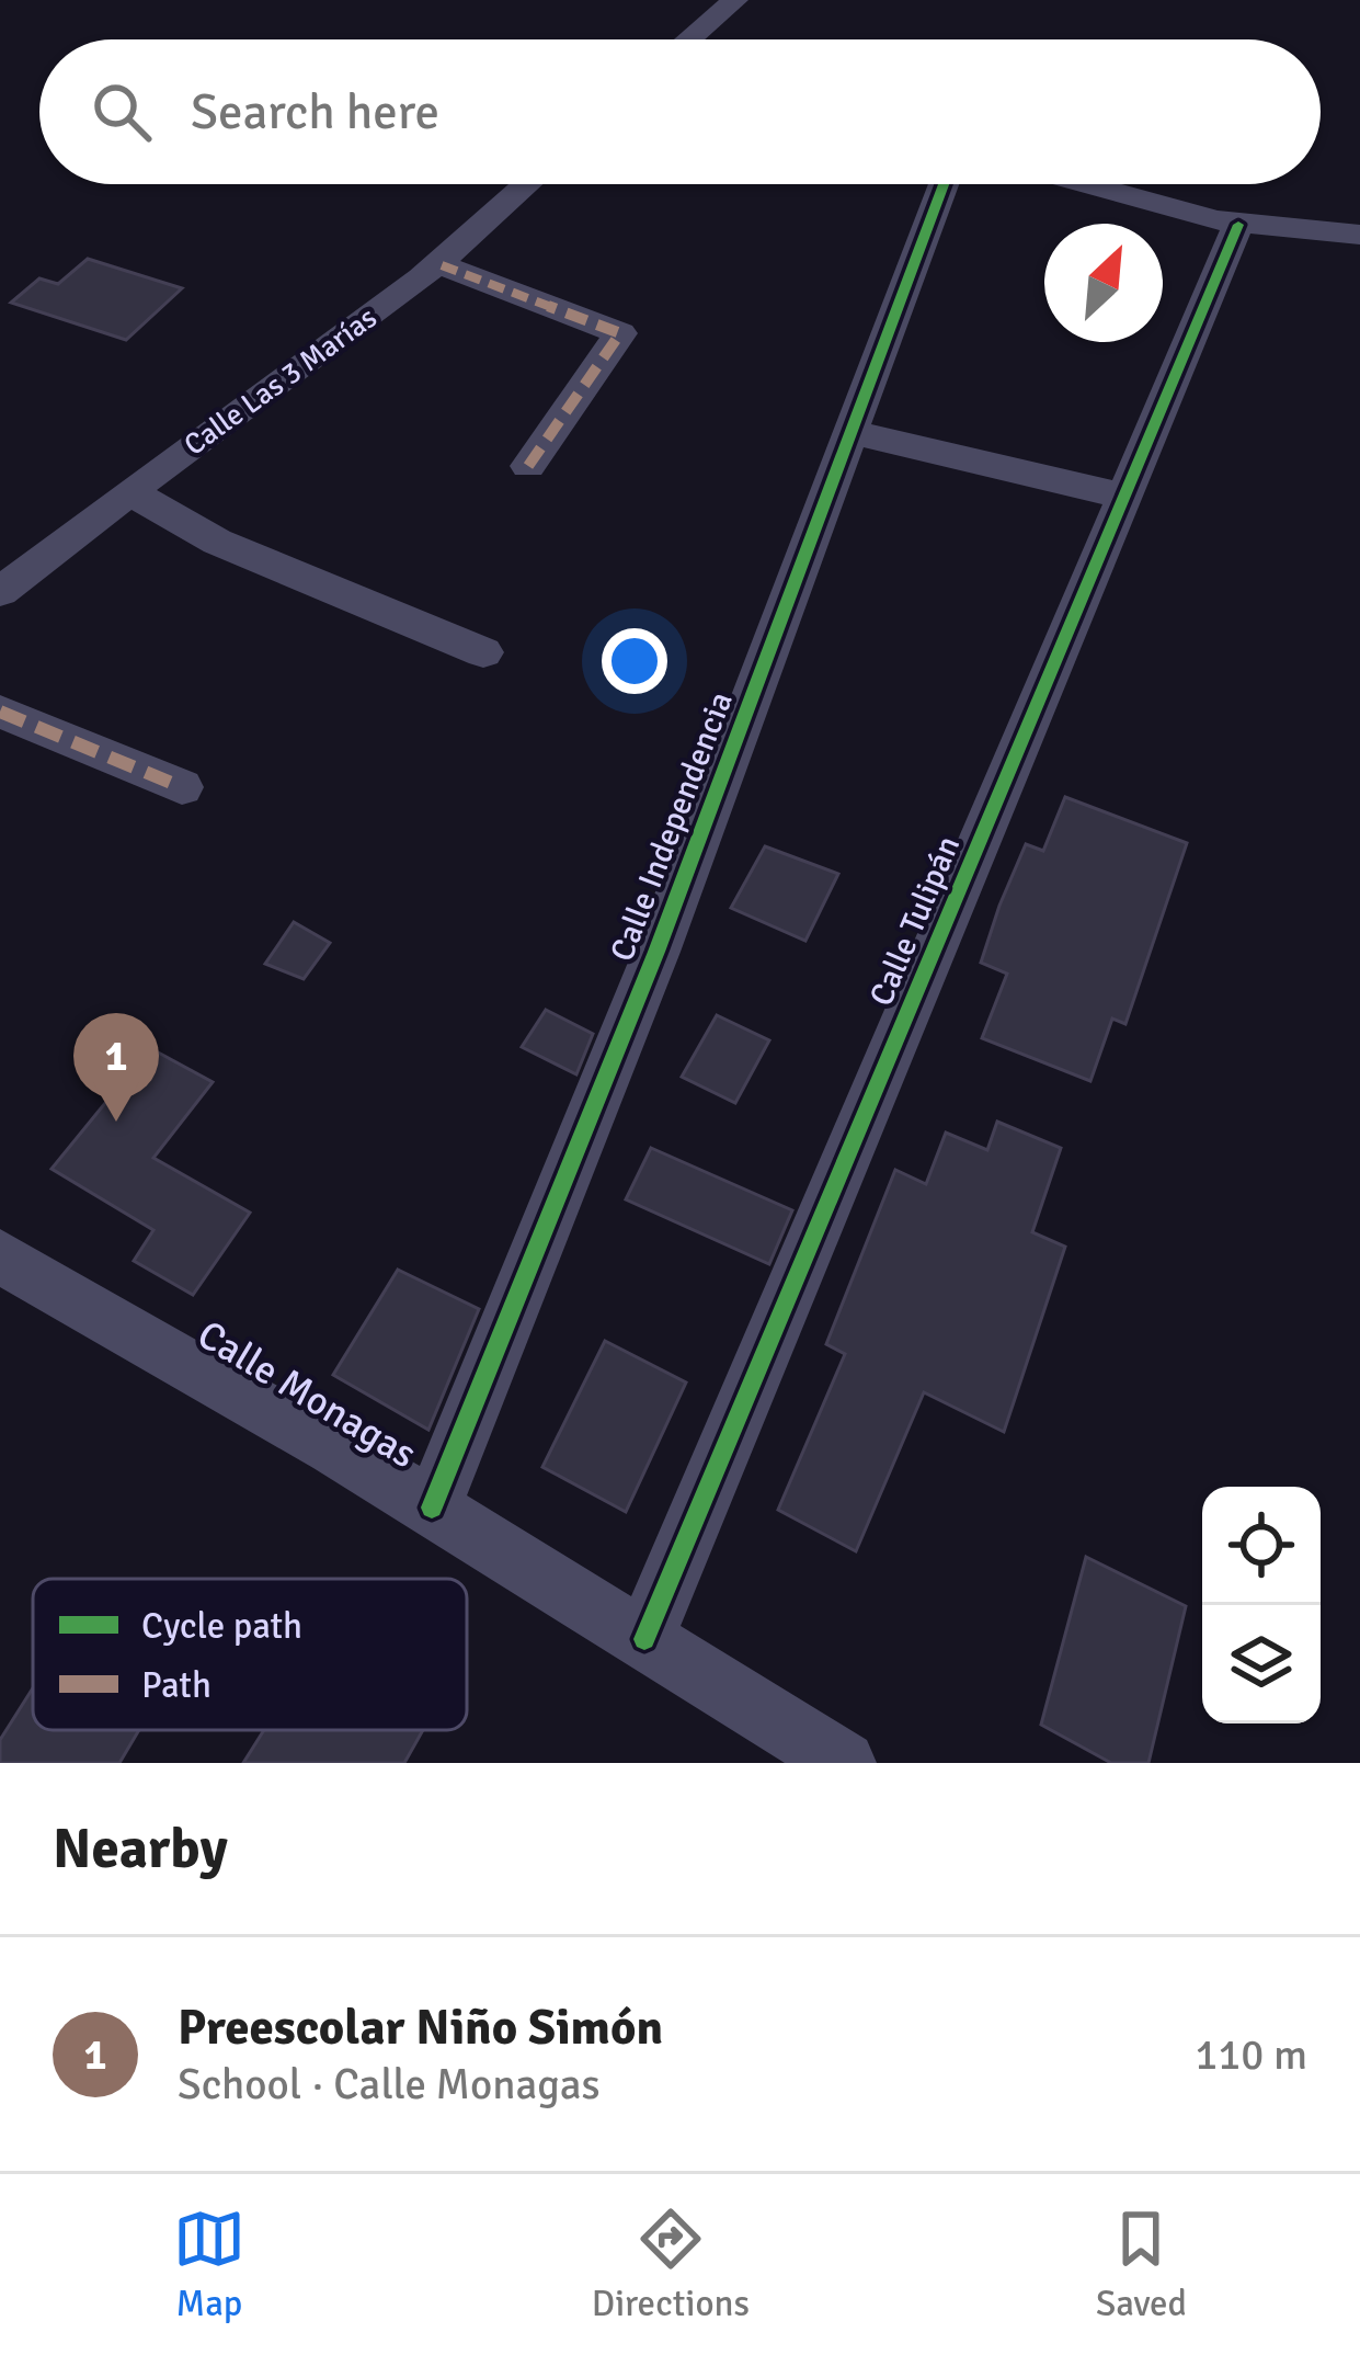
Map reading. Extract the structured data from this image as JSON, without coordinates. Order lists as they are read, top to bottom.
{
  "streets": {
    "street": [
      "Calle Las 3 Marías",
      "Calle Independencia",
      "Calle Tulipán",
      "Calle Monagas"
    ]
  },
  "crossings": [
    ["Calle Independencia", "Calle Monagas"],
    ["Calle Tulipán", "Calle Monagas"]
  ],
  "legend": ["Cycle path", "Path"],
  "north": "top right",
  "page": {
    "search": "Search here",
    "pins": "1",
    "heading": "Nearby",
    "list": [
      {
        "mark": "1",
        "name": "Preescolar Niño Simón",
        "note": "School · Calle Monagas",
        "value": "110 m"
      }
    ],
    "nav": ["Map", "Directions", "Saved"]
  }
}
